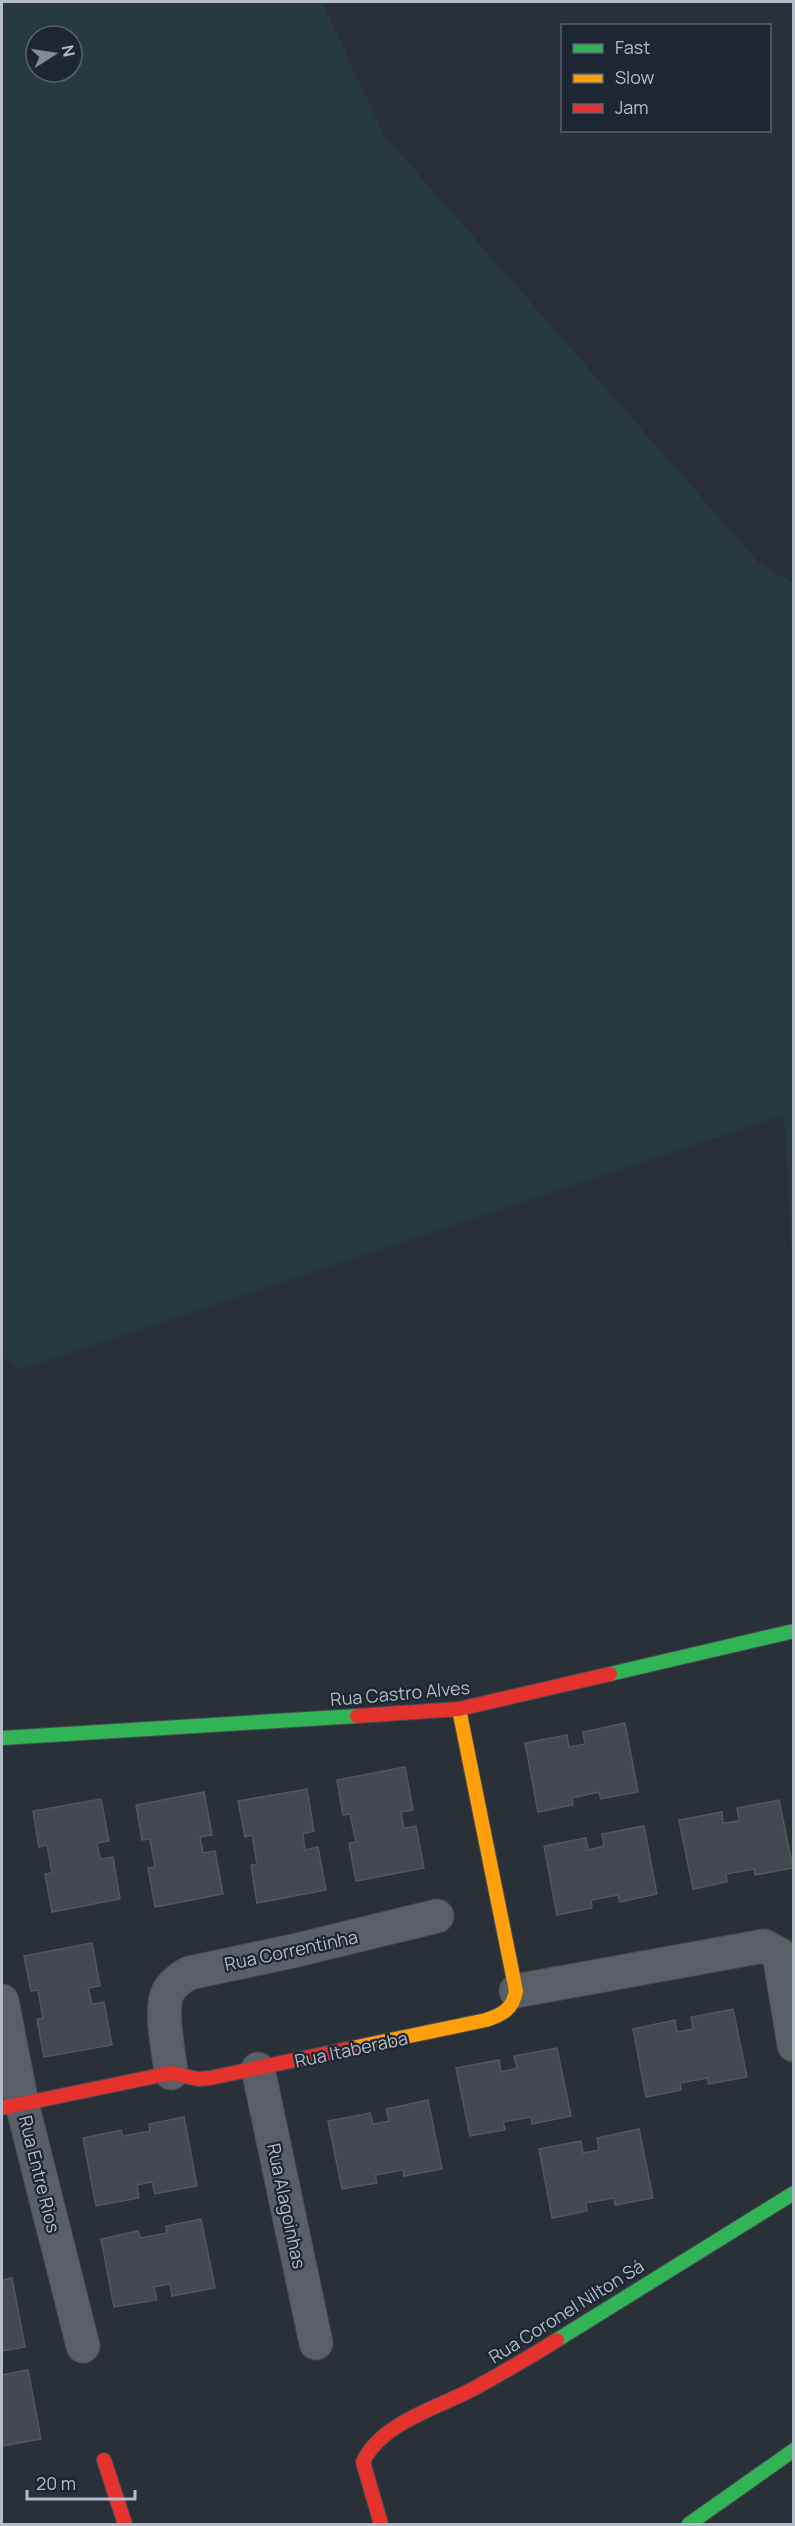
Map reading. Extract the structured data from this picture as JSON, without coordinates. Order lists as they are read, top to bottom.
{
  "streets": {
    "street": [
      "Rua Castro Alves",
      "Rua Correntinha",
      "Rua Itaberaba",
      "Rua Entre Rios",
      "Rua Alagoinhas",
      "Rua Coronel Nilton Sá"
    ]
  },
  "crossings": [
    ["Rua Correntinha", "Rua Itaberaba"],
    ["Rua Itaberaba", "Rua Alagoinhas"]
  ],
  "legend": ["Fast", "Slow", "Jam"],
  "scale_bar": "20 m",
  "north": "right"
}
